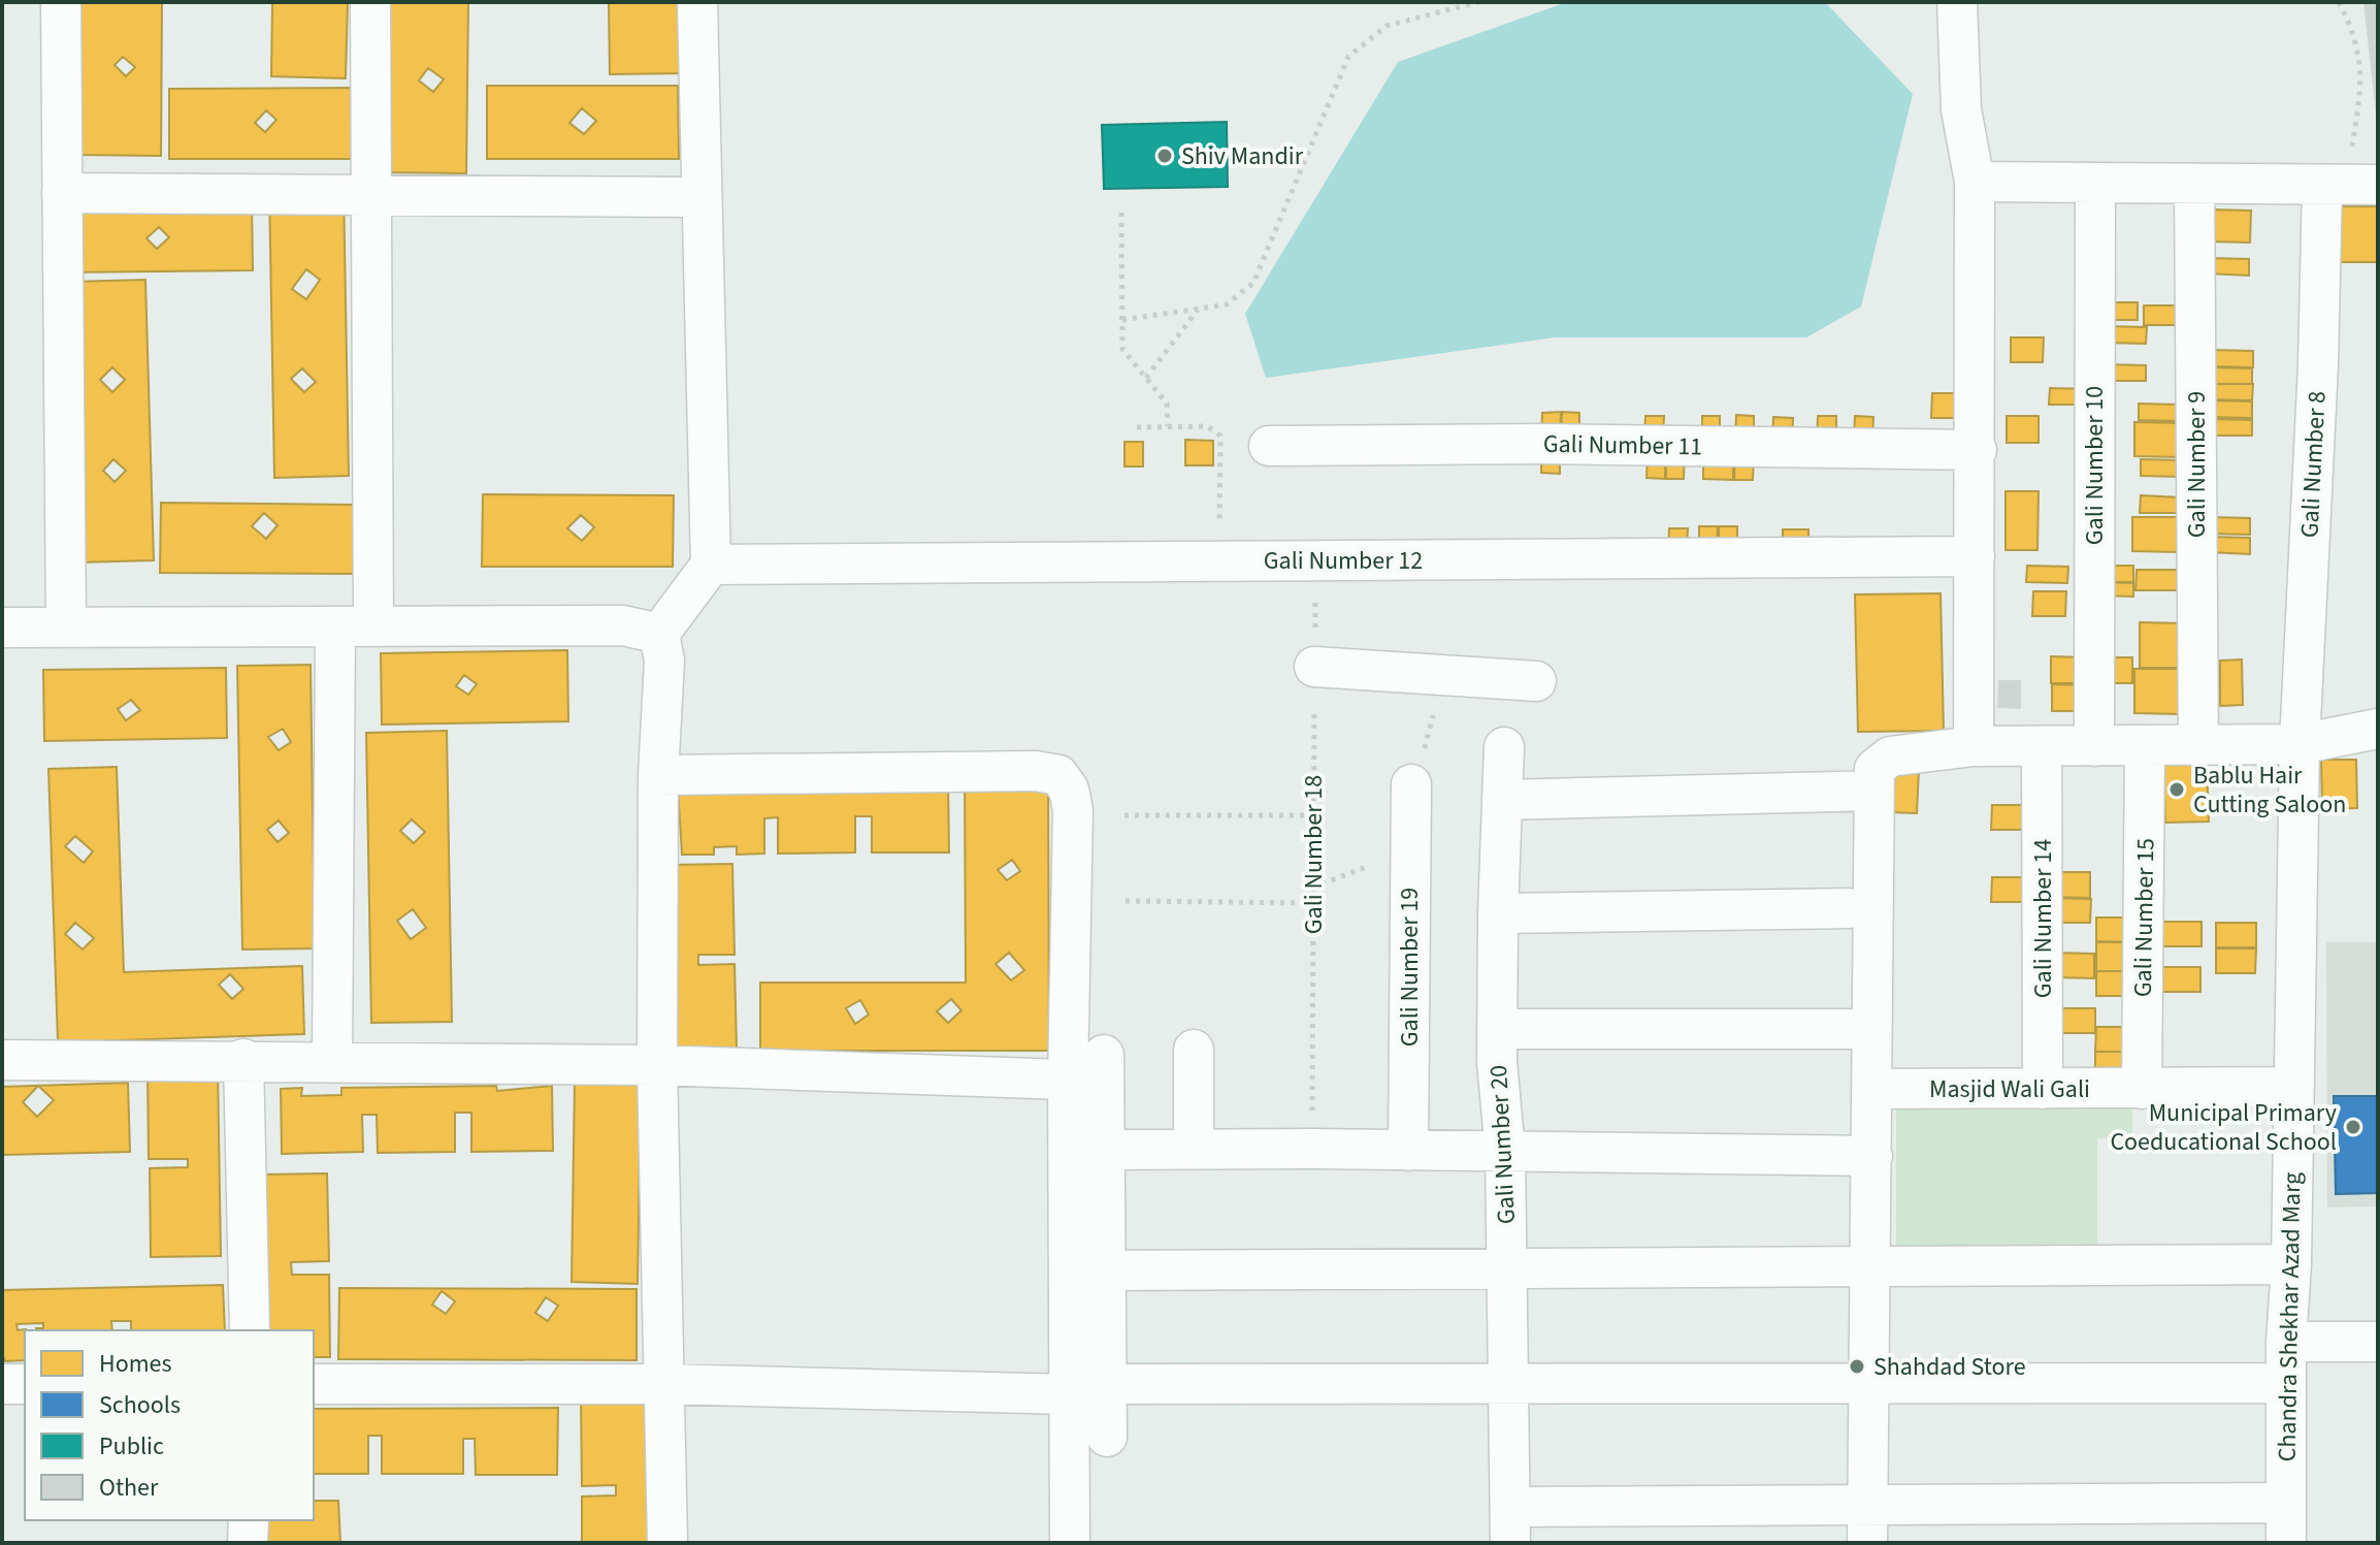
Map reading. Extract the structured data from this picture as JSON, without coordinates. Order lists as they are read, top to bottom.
{
  "streets": {
    "street": [
      "Gali Number 11",
      "Gali Number 9",
      "Gali Number 8",
      "Gali Number 10",
      "Gali Number 12",
      "Gali Number 15",
      "Gali Number 14",
      "Gali Number 19",
      "Masjid Wali Gali",
      "Gali Number 20",
      "Chandra Shekhar Azad Marg"
    ],
    "path": ["Gali Number 18"]
  },
  "crossings": [
    ["Gali Number 8", "Chandra Shekhar Azad Marg"],
    ["Gali Number 12", "Gali Number 18"],
    ["Gali Number 15", "Masjid Wali Gali"],
    ["Gali Number 14", "Masjid Wali Gali"],
    ["Masjid Wali Gali", "Chandra Shekhar Azad Marg"]
  ],
  "places": [
    "Shiv Mandir",
    "Bablu Hair Cutting Saloon",
    "Municipal Primary Coeducational School",
    "Shahdad Store"
  ],
  "legend": [
    "Homes",
    "Schools",
    "Public",
    "Other"
  ]
}
